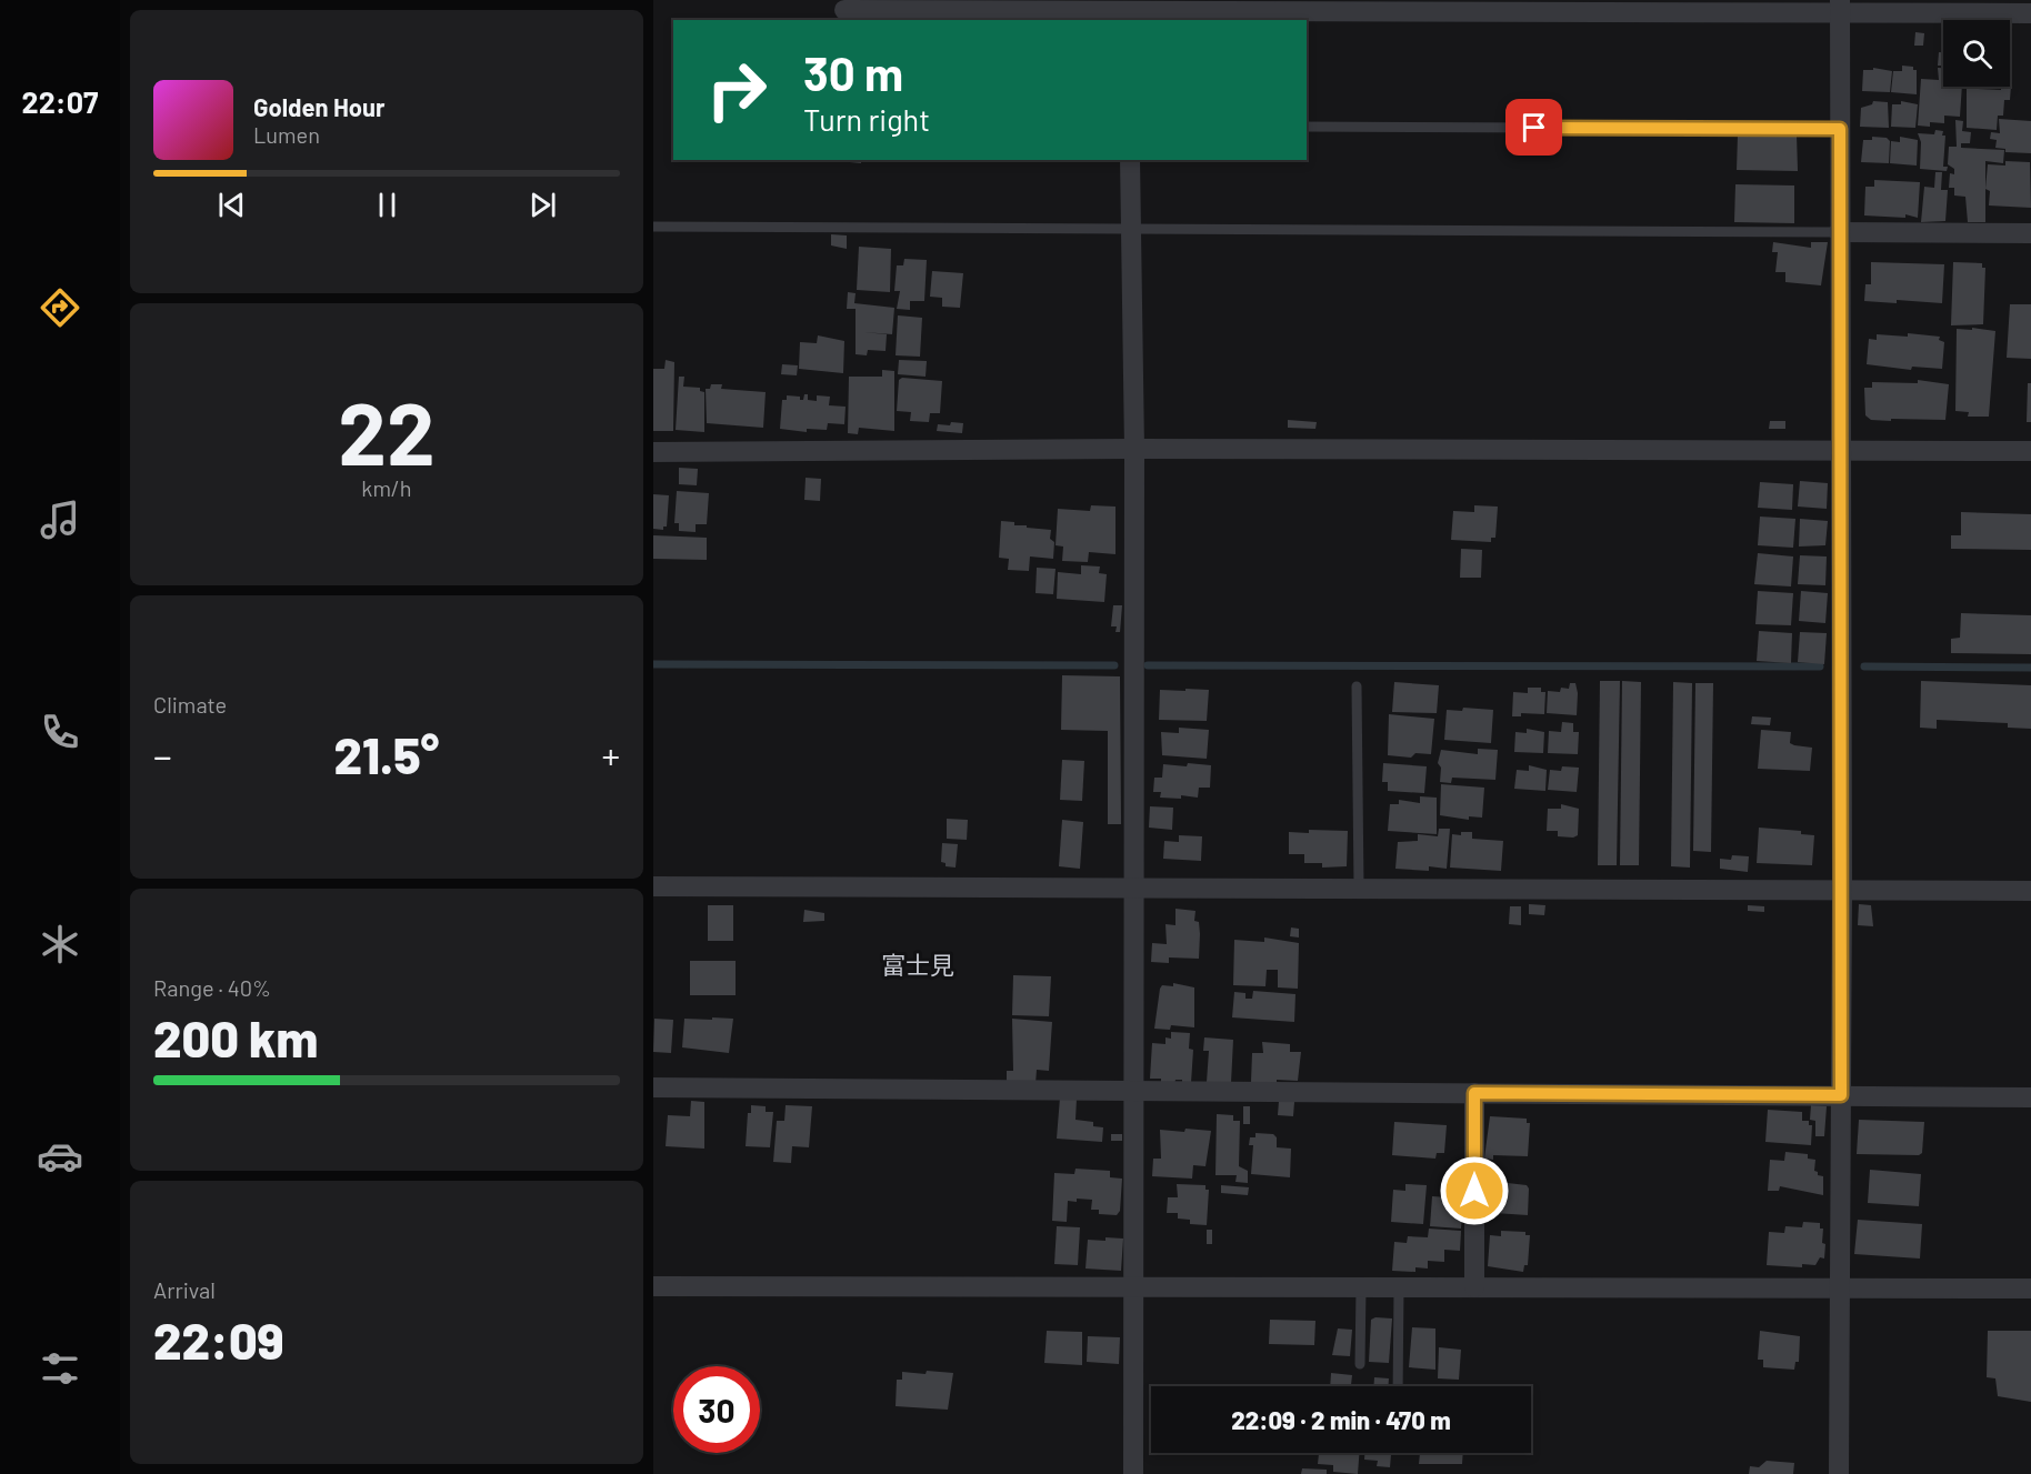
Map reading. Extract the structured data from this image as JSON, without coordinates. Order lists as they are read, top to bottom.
{
  "districts": ["富士見"],
  "page": {
    "tabs": "22:07",
    "turn": ["30 m", "Turn right"],
    "song": ["Golden Hour", "Lumen"],
    "tile": [
      ["22", "km/h"],
      "Climate",
      ["Range · 40%", "200 km"],
      ["Arrival", "22:09"]
    ],
    "heat": ["−", "21.5°", "+"],
    "limit": "30",
    "trip": "22:09 · 2 min · 470 m"
  }
}
